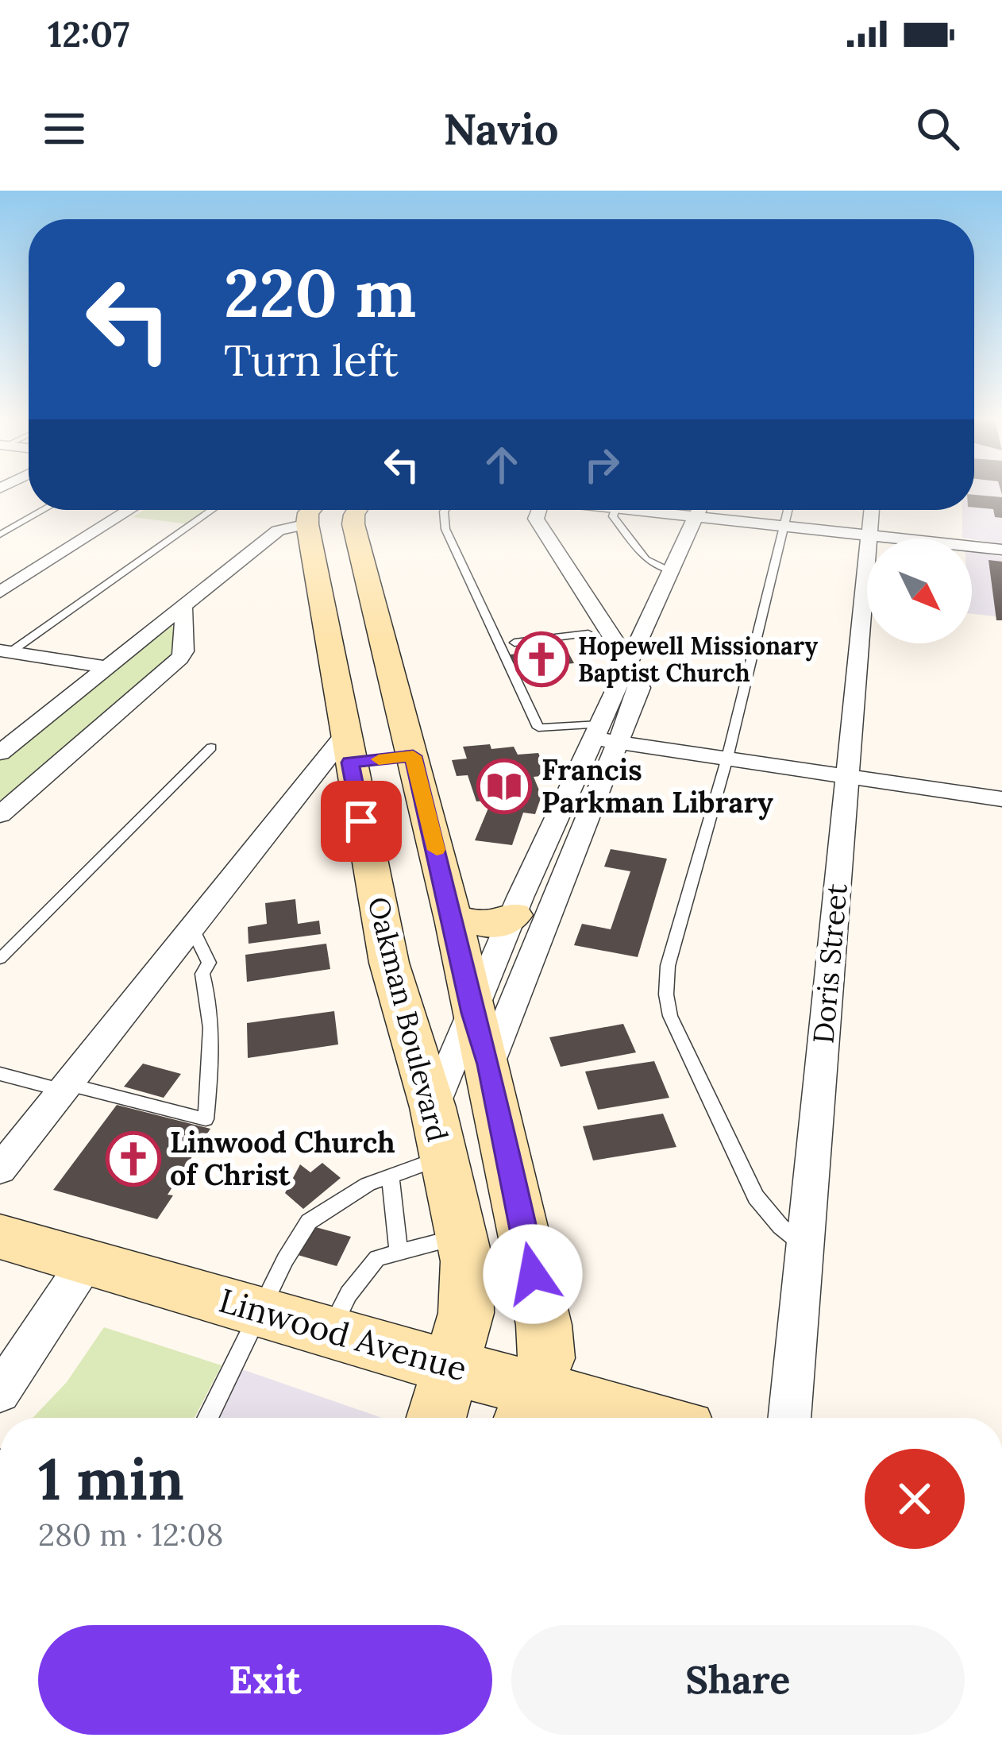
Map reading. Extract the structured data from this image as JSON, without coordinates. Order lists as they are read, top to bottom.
{
  "streets": {
    "street": ["Doris Street", "Oakman Boulevard", "Linwood Avenue"]
  },
  "crossings": [
    ["Oakman Boulevard", "Linwood Avenue"]
  ],
  "places": {
    "church": ["Hopewell Missionary Baptist Church", "Linwood Church of Christ"],
    "library": ["Francis Parkman Library"]
  },
  "north": "bottom right",
  "page": {
    "status": "12:07",
    "header": "Navio",
    "turn": ["220 m", "Turn left"],
    "heading": ["1 min", "280 m · 12:08"],
    "buttons": ["Exit", "Share"]
  }
}
